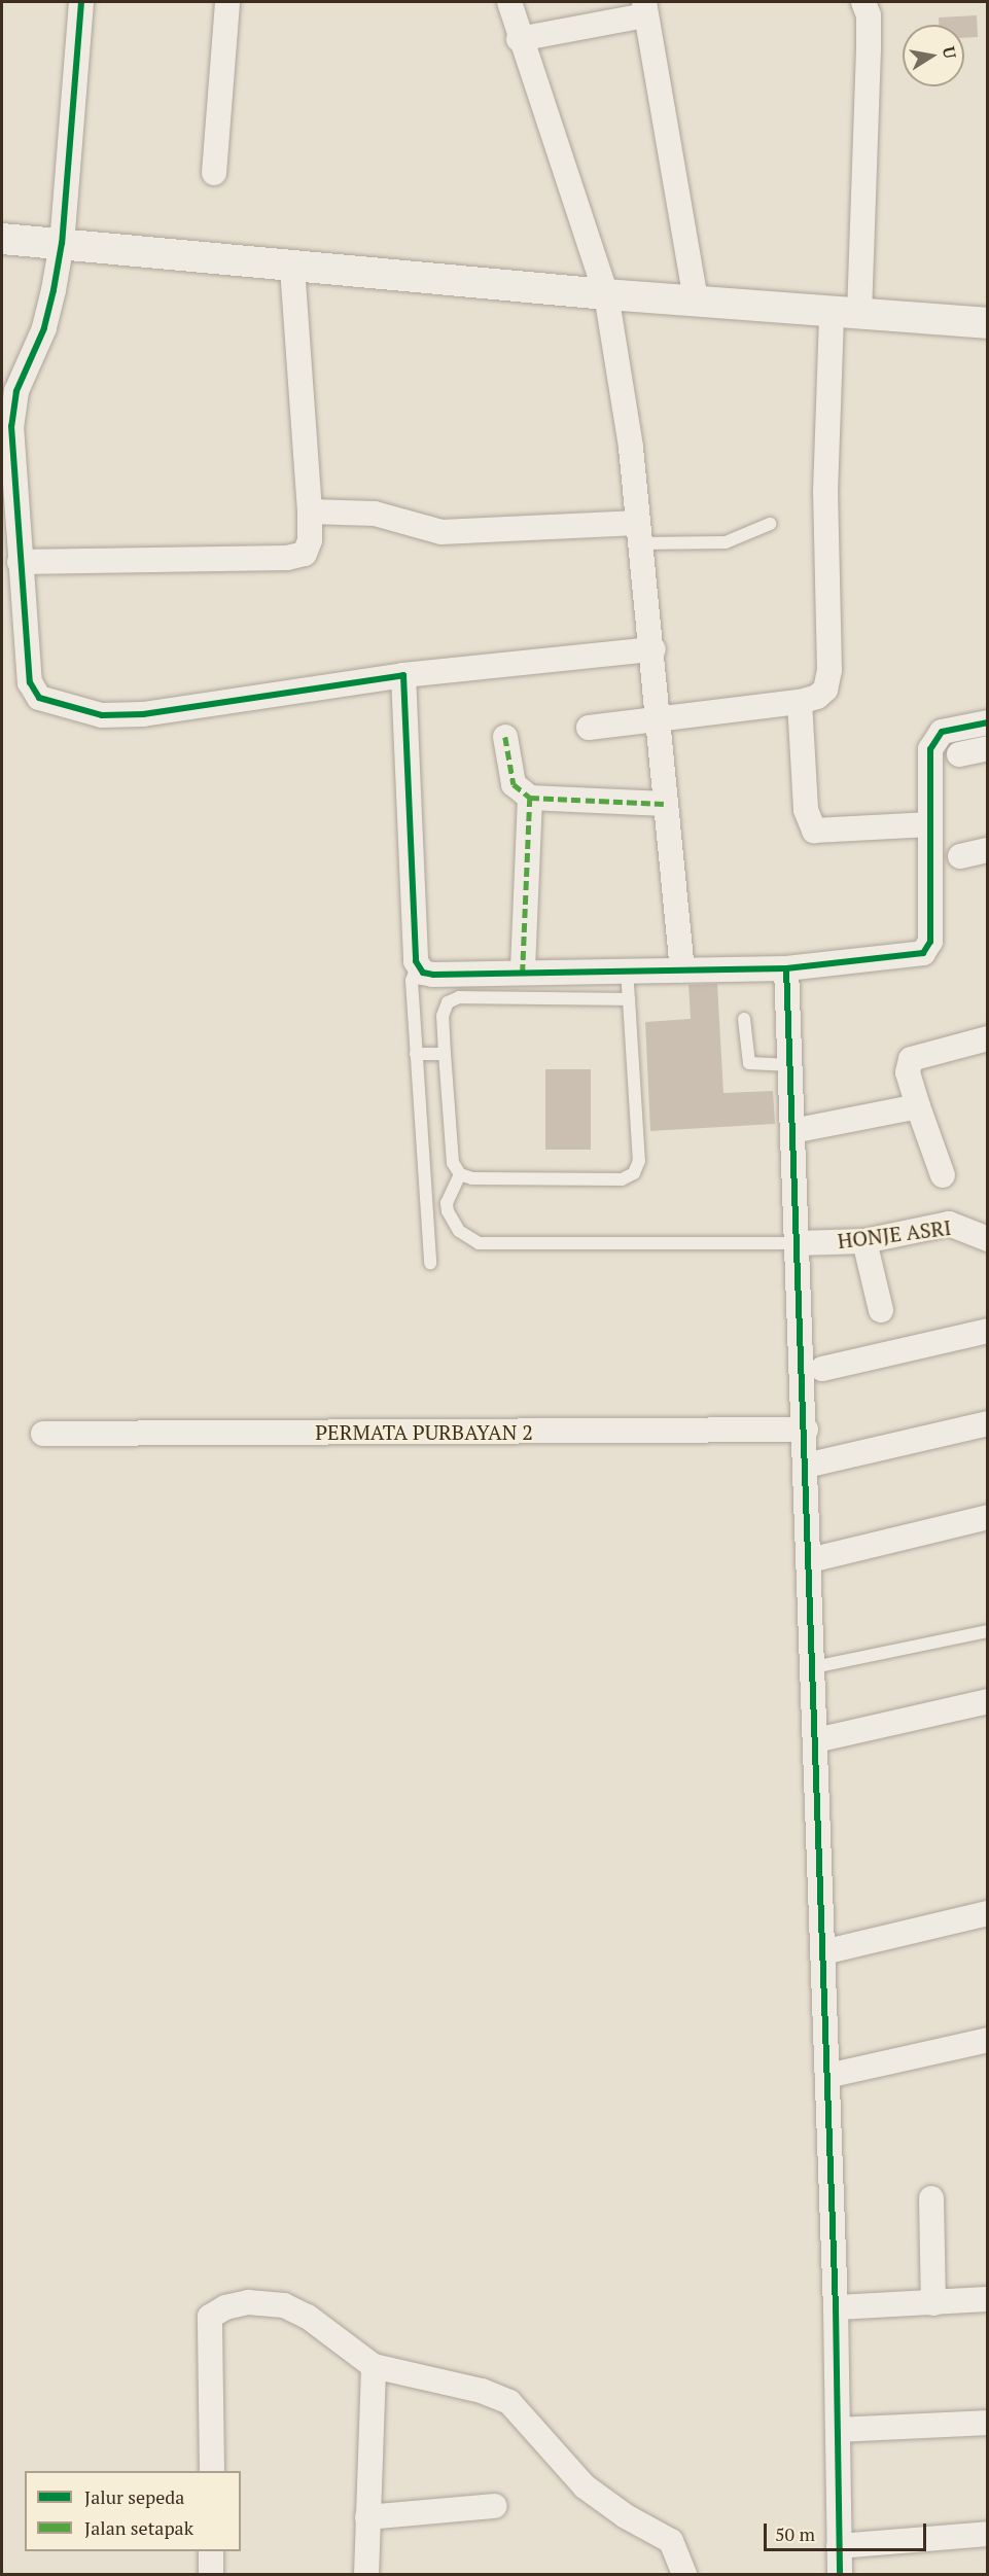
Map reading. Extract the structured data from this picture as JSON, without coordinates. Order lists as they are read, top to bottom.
{
  "streets": {
    "street": ["HONJE ASRI", "PERMATA PURBAYAN 2"]
  },
  "legend": ["Jalur sepeda", "Jalan setapak"],
  "scale_bar": "50 m",
  "north": "right"
}
